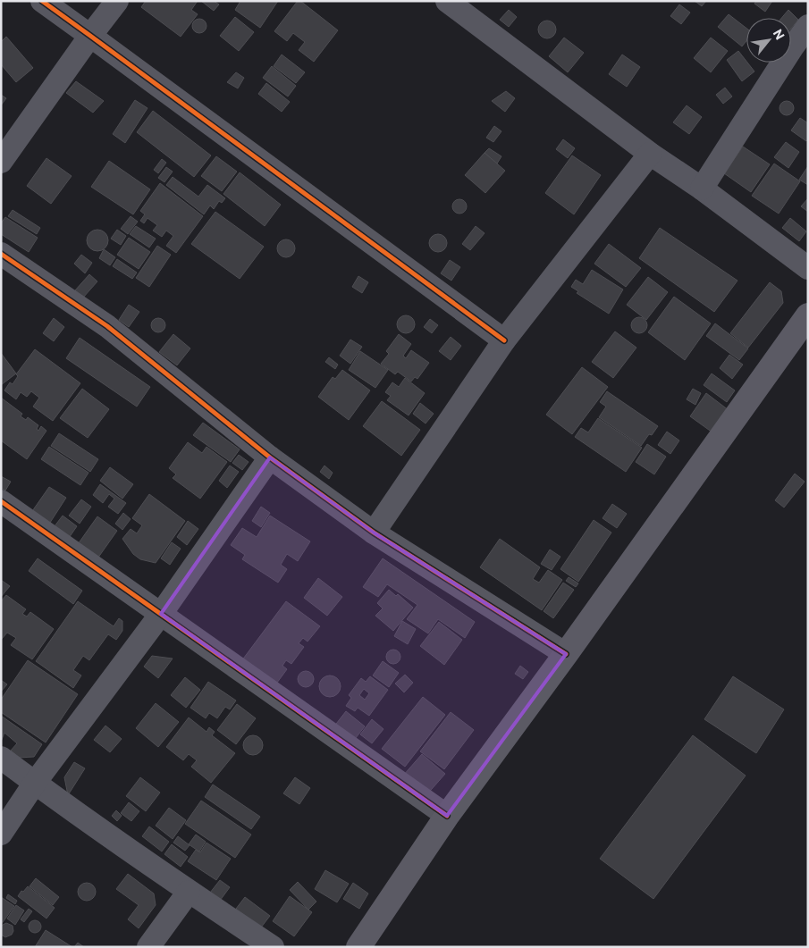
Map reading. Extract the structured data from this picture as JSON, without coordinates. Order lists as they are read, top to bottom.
{
  "north": "top right"
}
